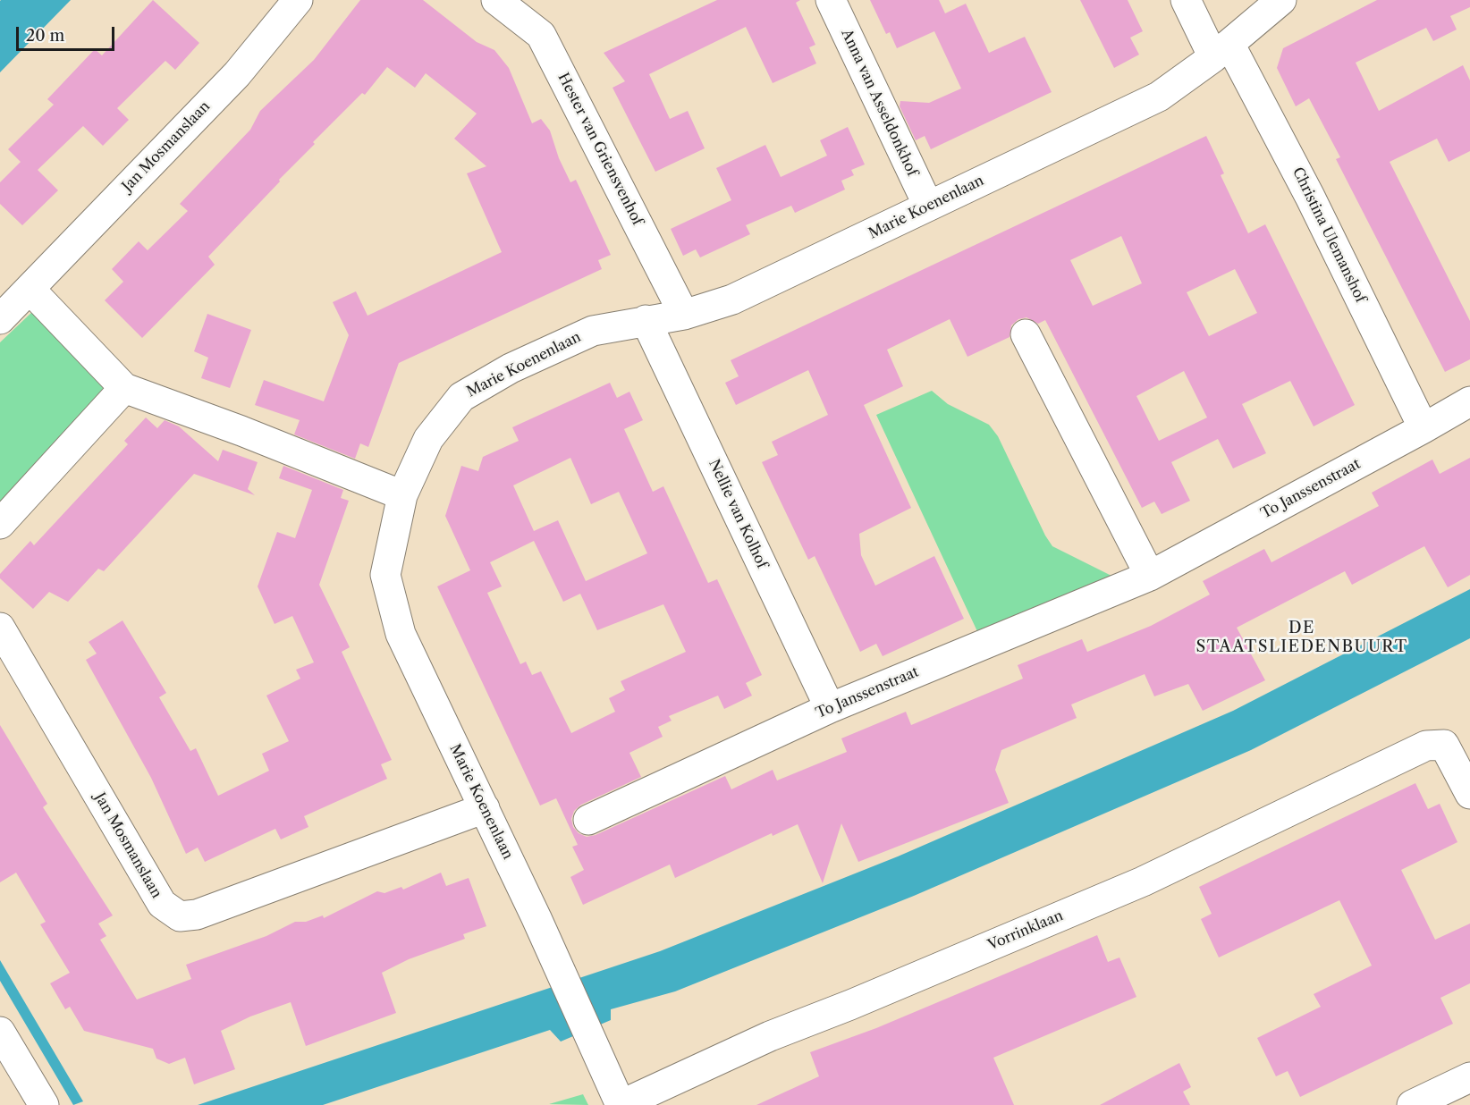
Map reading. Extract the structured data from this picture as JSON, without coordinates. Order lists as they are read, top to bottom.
{
  "streets": {
    "street": [
      "Anna van Asseldonkhof",
      "Jan Mosmanslaan",
      "Hester van Griensvenhof",
      "Marie Koenenlaan",
      "Christina Ulemanshof",
      "To Janssenstraat",
      "Nellie van Kolhof",
      "Vorrinklaan"
    ]
  },
  "crossings": [
    ["Anna van Asseldonkhof", "Marie Koenenlaan"],
    ["Jan Mosmanslaan", "Marie Koenenlaan"],
    ["Hester van Griensvenhof", "Marie Koenenlaan"],
    ["Marie Koenenlaan", "Christina Ulemanshof"],
    ["Marie Koenenlaan", "Nellie van Kolhof"],
    ["Marie Koenenlaan", "Vorrinklaan"],
    ["Christina Ulemanshof", "To Janssenstraat"],
    ["To Janssenstraat", "Nellie van Kolhof"]
  ],
  "districts": ["DE STAATSLIEDENBUURT"],
  "scale_bar": "20 m"
}
